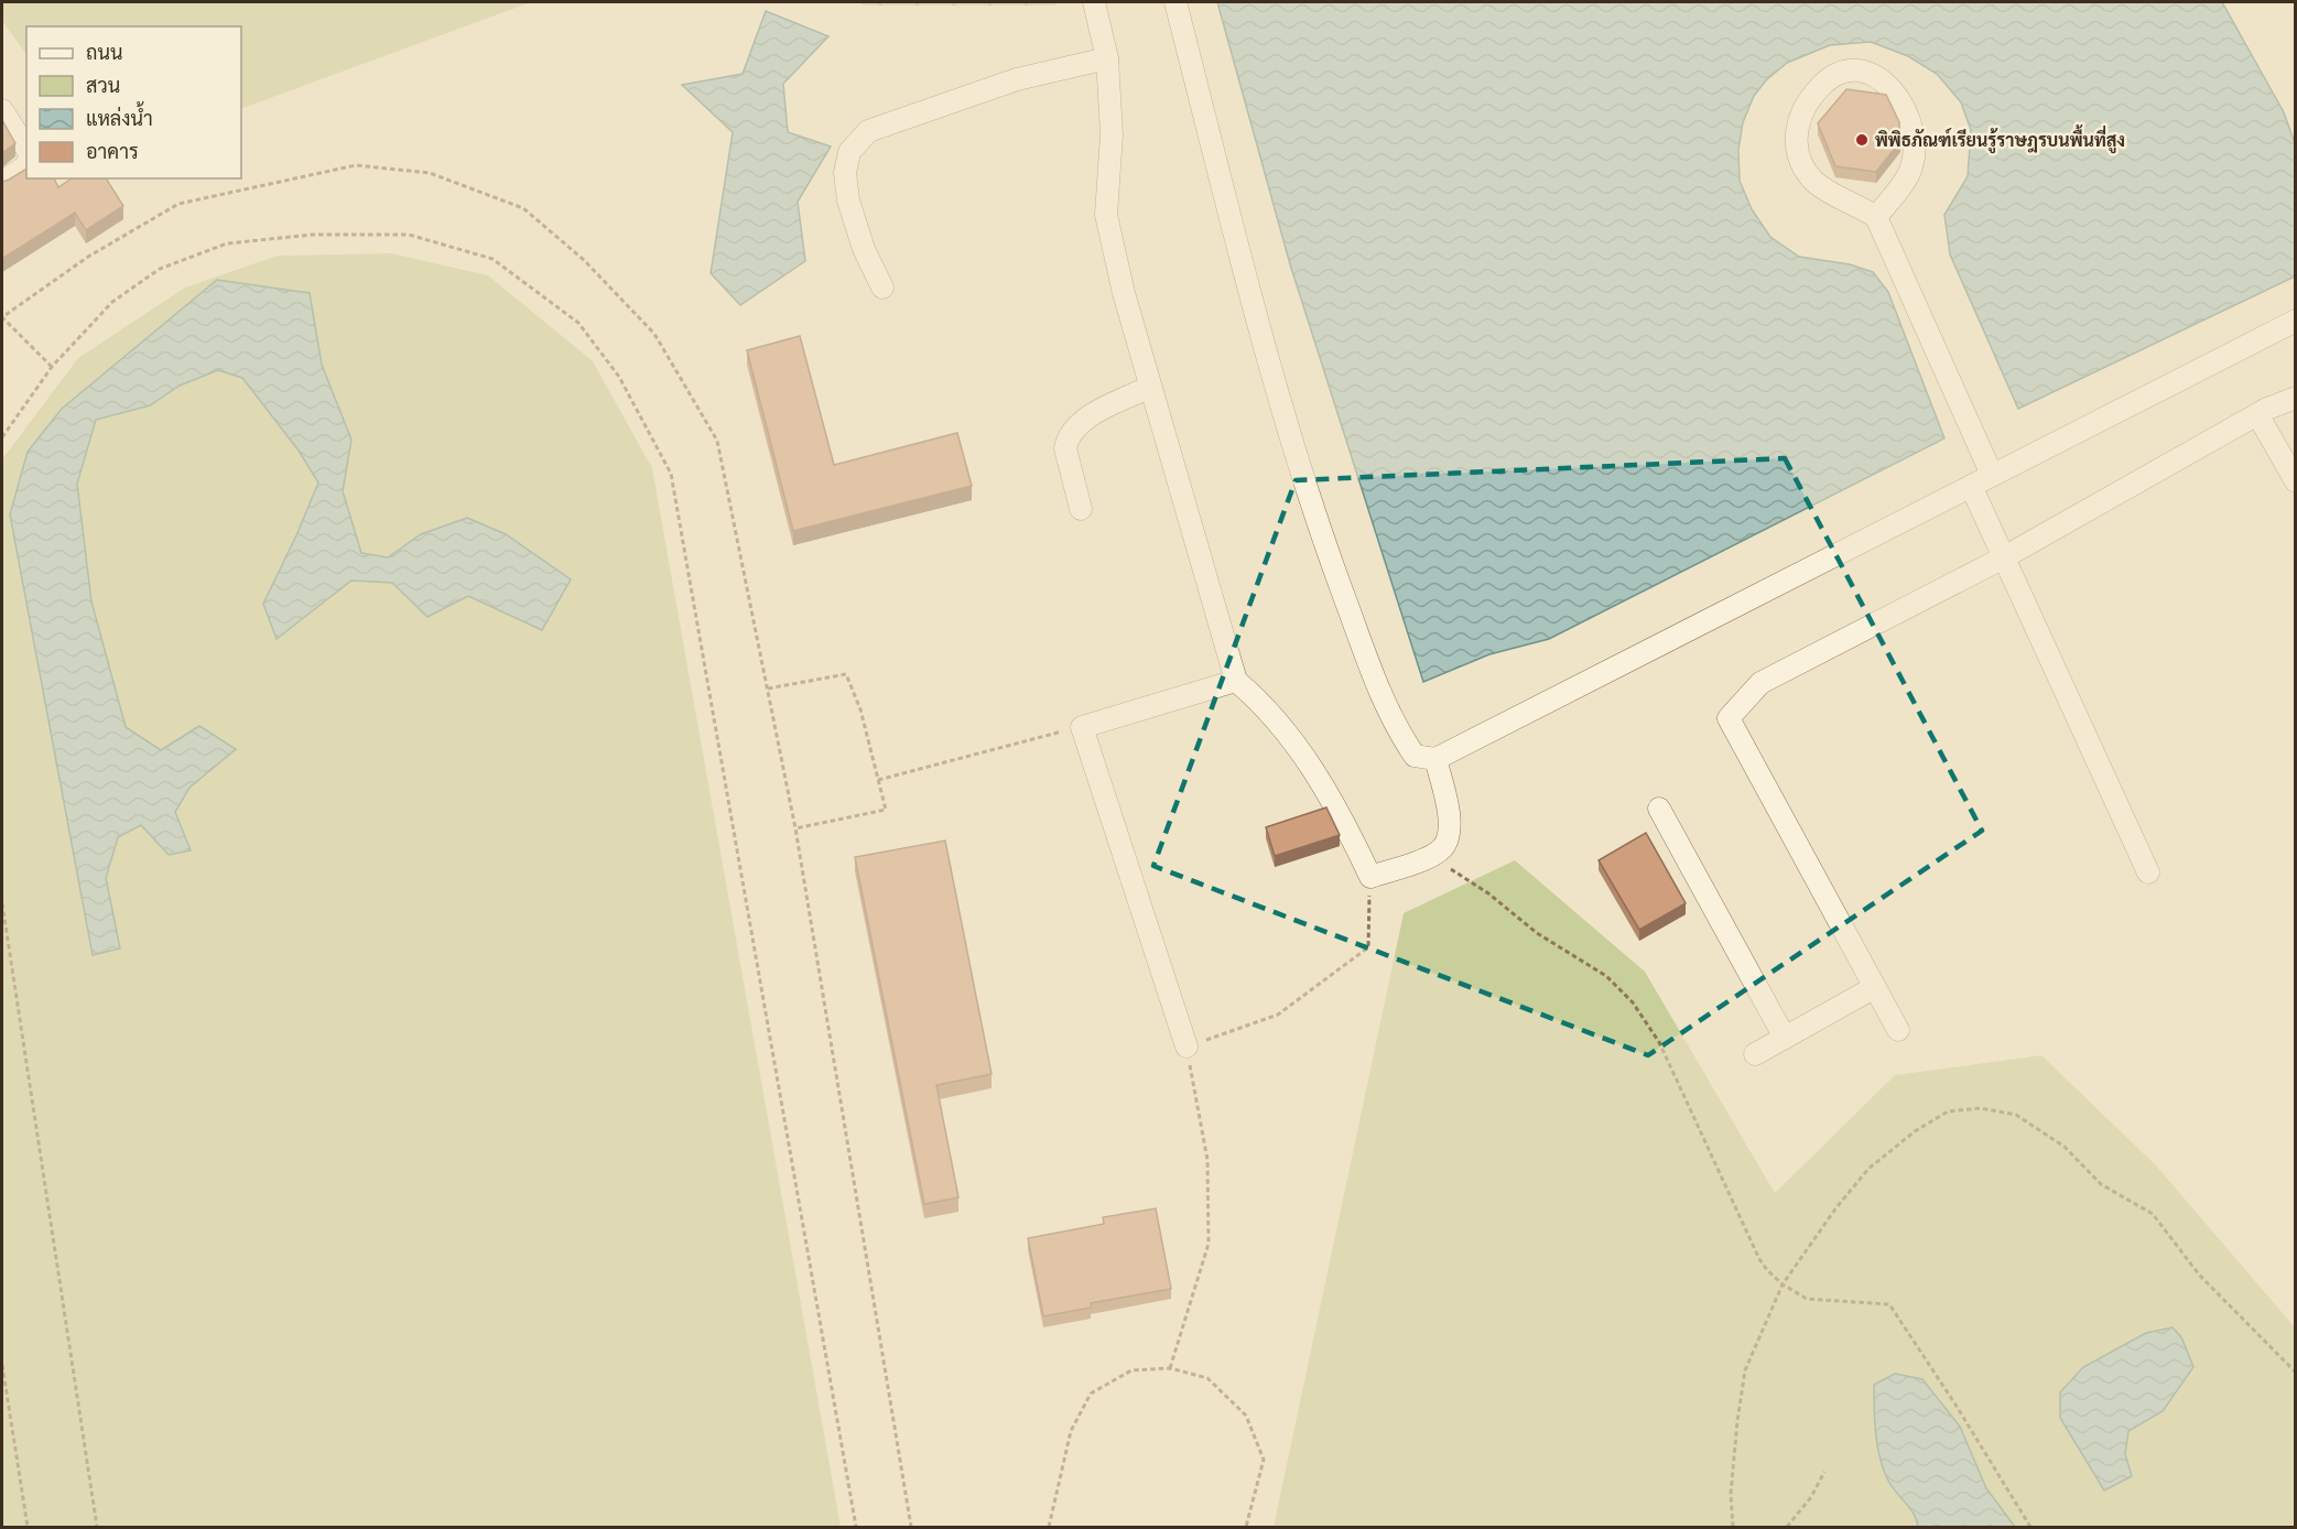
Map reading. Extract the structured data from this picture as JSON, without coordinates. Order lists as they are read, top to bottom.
{
  "places": ["พิพิธภัณฑ์เรียนรู้ราษฎรบนพื้นที่สูง"],
  "legend": [
    "ถนน",
    "สวน",
    "แหล่งน้ำ",
    "อาคาร"
  ]
}
